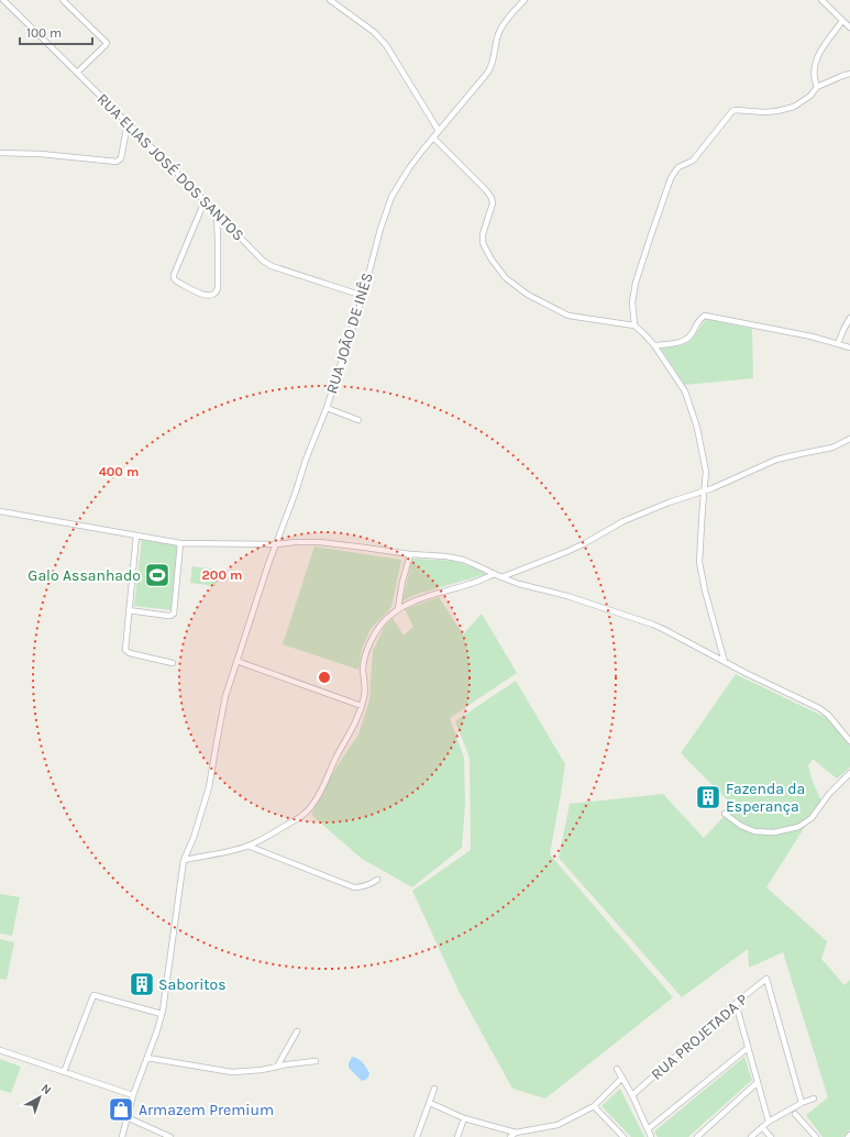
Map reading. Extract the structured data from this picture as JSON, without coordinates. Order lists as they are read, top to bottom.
{
  "streets": {
    "street": ["RUA ELIAS JOSÉ DOS SANTOS", "RUA JOÃO DE INÊS", "RUA PROJETADA P"]
  },
  "crossings": [
    ["RUA ELIAS JOSÉ DOS SANTOS", "RUA JOÃO DE INÊS"]
  ],
  "places": {
    "sports": ["Galo Assanhado"],
    "building": ["Fazenda da Esperança", "Saboritos"],
    "shop": ["Armazem Premium"]
  },
  "scale_bar": "100 m",
  "north": "top right",
  "rings": ["400 m", "200 m"]
}
